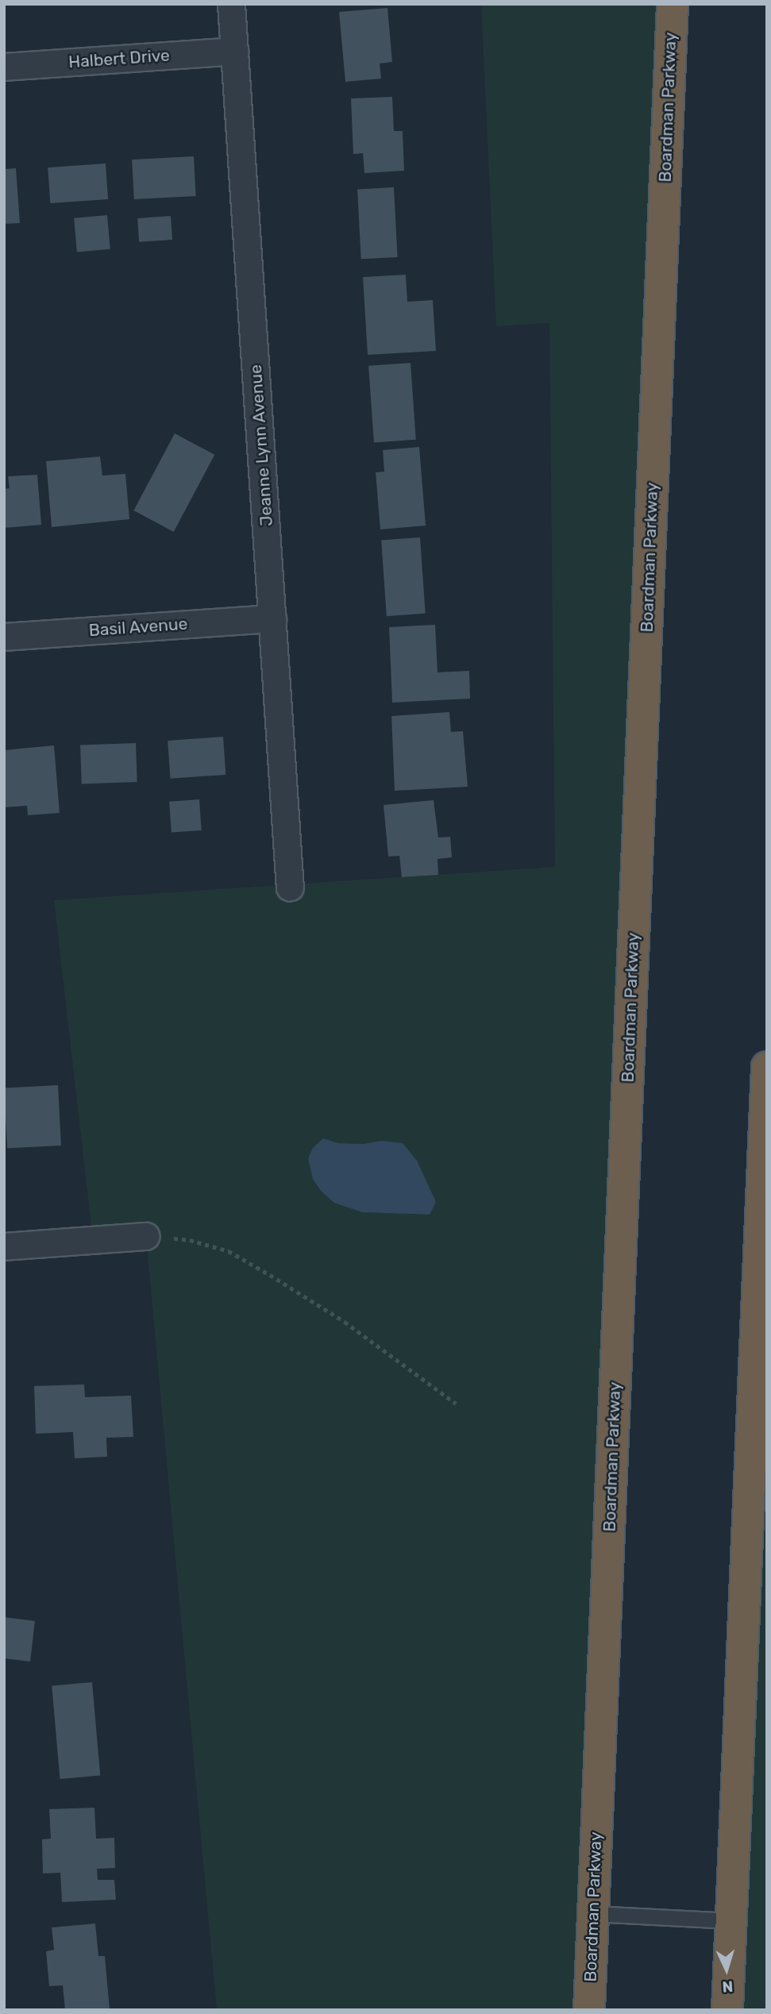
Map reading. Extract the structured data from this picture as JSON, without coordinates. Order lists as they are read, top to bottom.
{
  "streets": {
    "highway": ["Boardman Parkway"],
    "street": ["Halbert Drive", "Jeanne Lynn Avenue", "Basil Avenue"]
  },
  "crossings": [
    ["Halbert Drive", "Jeanne Lynn Avenue"],
    ["Jeanne Lynn Avenue", "Basil Avenue"]
  ],
  "north": "bottom"
}
